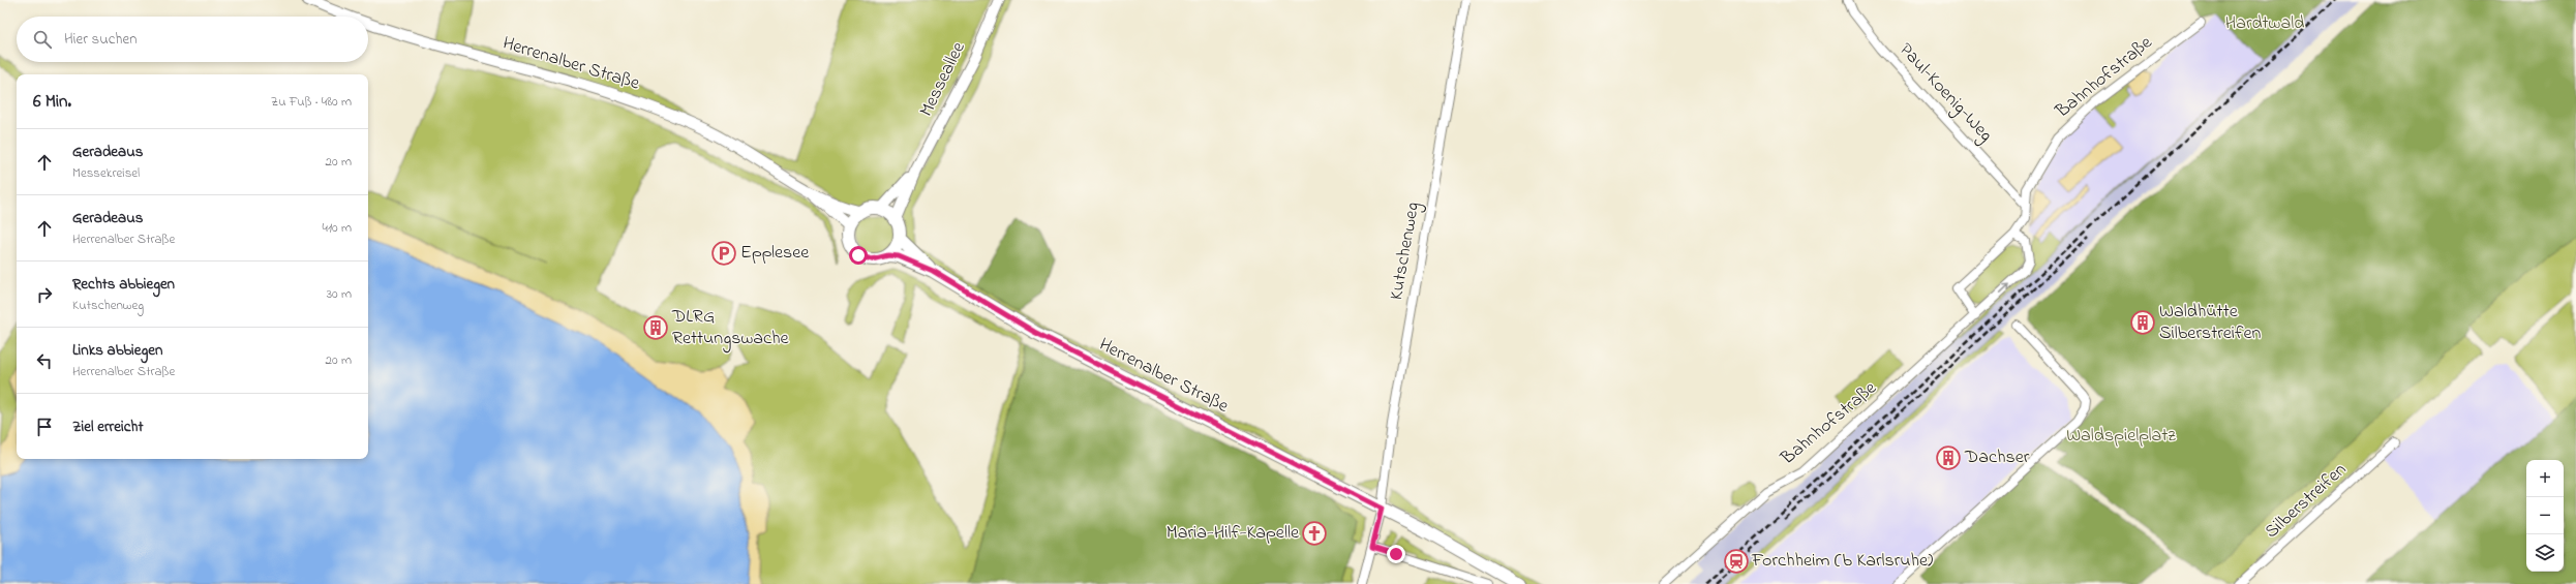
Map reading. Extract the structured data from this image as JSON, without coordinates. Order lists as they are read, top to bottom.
{
  "streets": {
    "main road": ["Herrenalber Straße"],
    "street": [
      "Bahnhofstraße",
      "Messeallee",
      "Paul-Koenig-Weg",
      "Kutschenweg",
      "Silberstreifen"
    ]
  },
  "crossings": [
    ["Herrenalber Straße", "Messeallee"],
    ["Herrenalber Straße", "Kutschenweg"],
    ["Bahnhofstraße", "Paul-Koenig-Weg"]
  ],
  "parks": ["Hardtwald", "Waldspielplatz"],
  "places": {
    "parking": ["Epplesee"],
    "building": ["Waldhütte Silberstreifen", "DLRG Rettungswache", "Dachser"],
    "church": ["Maria-Hilf-Kapelle"],
    "station": ["Forchheim (b Karlsruhe)"]
  },
  "page": {
    "search": "Hier suchen",
    "heading": ["6 Min.", "Zu Fuß · 480 m"],
    "list": [
      ["Geradeaus", "Messekreisel", "20 m"],
      ["Geradeaus", "Herrenalber Straße", "410 m"],
      ["Rechts abbiegen", "Kutschenweg", "30 m"],
      ["Links abbiegen", "Herrenalber Straße", "20 m"],
      "Ziel erreicht"
    ],
    "map_buttons": ["+", "−"]
  }
}
